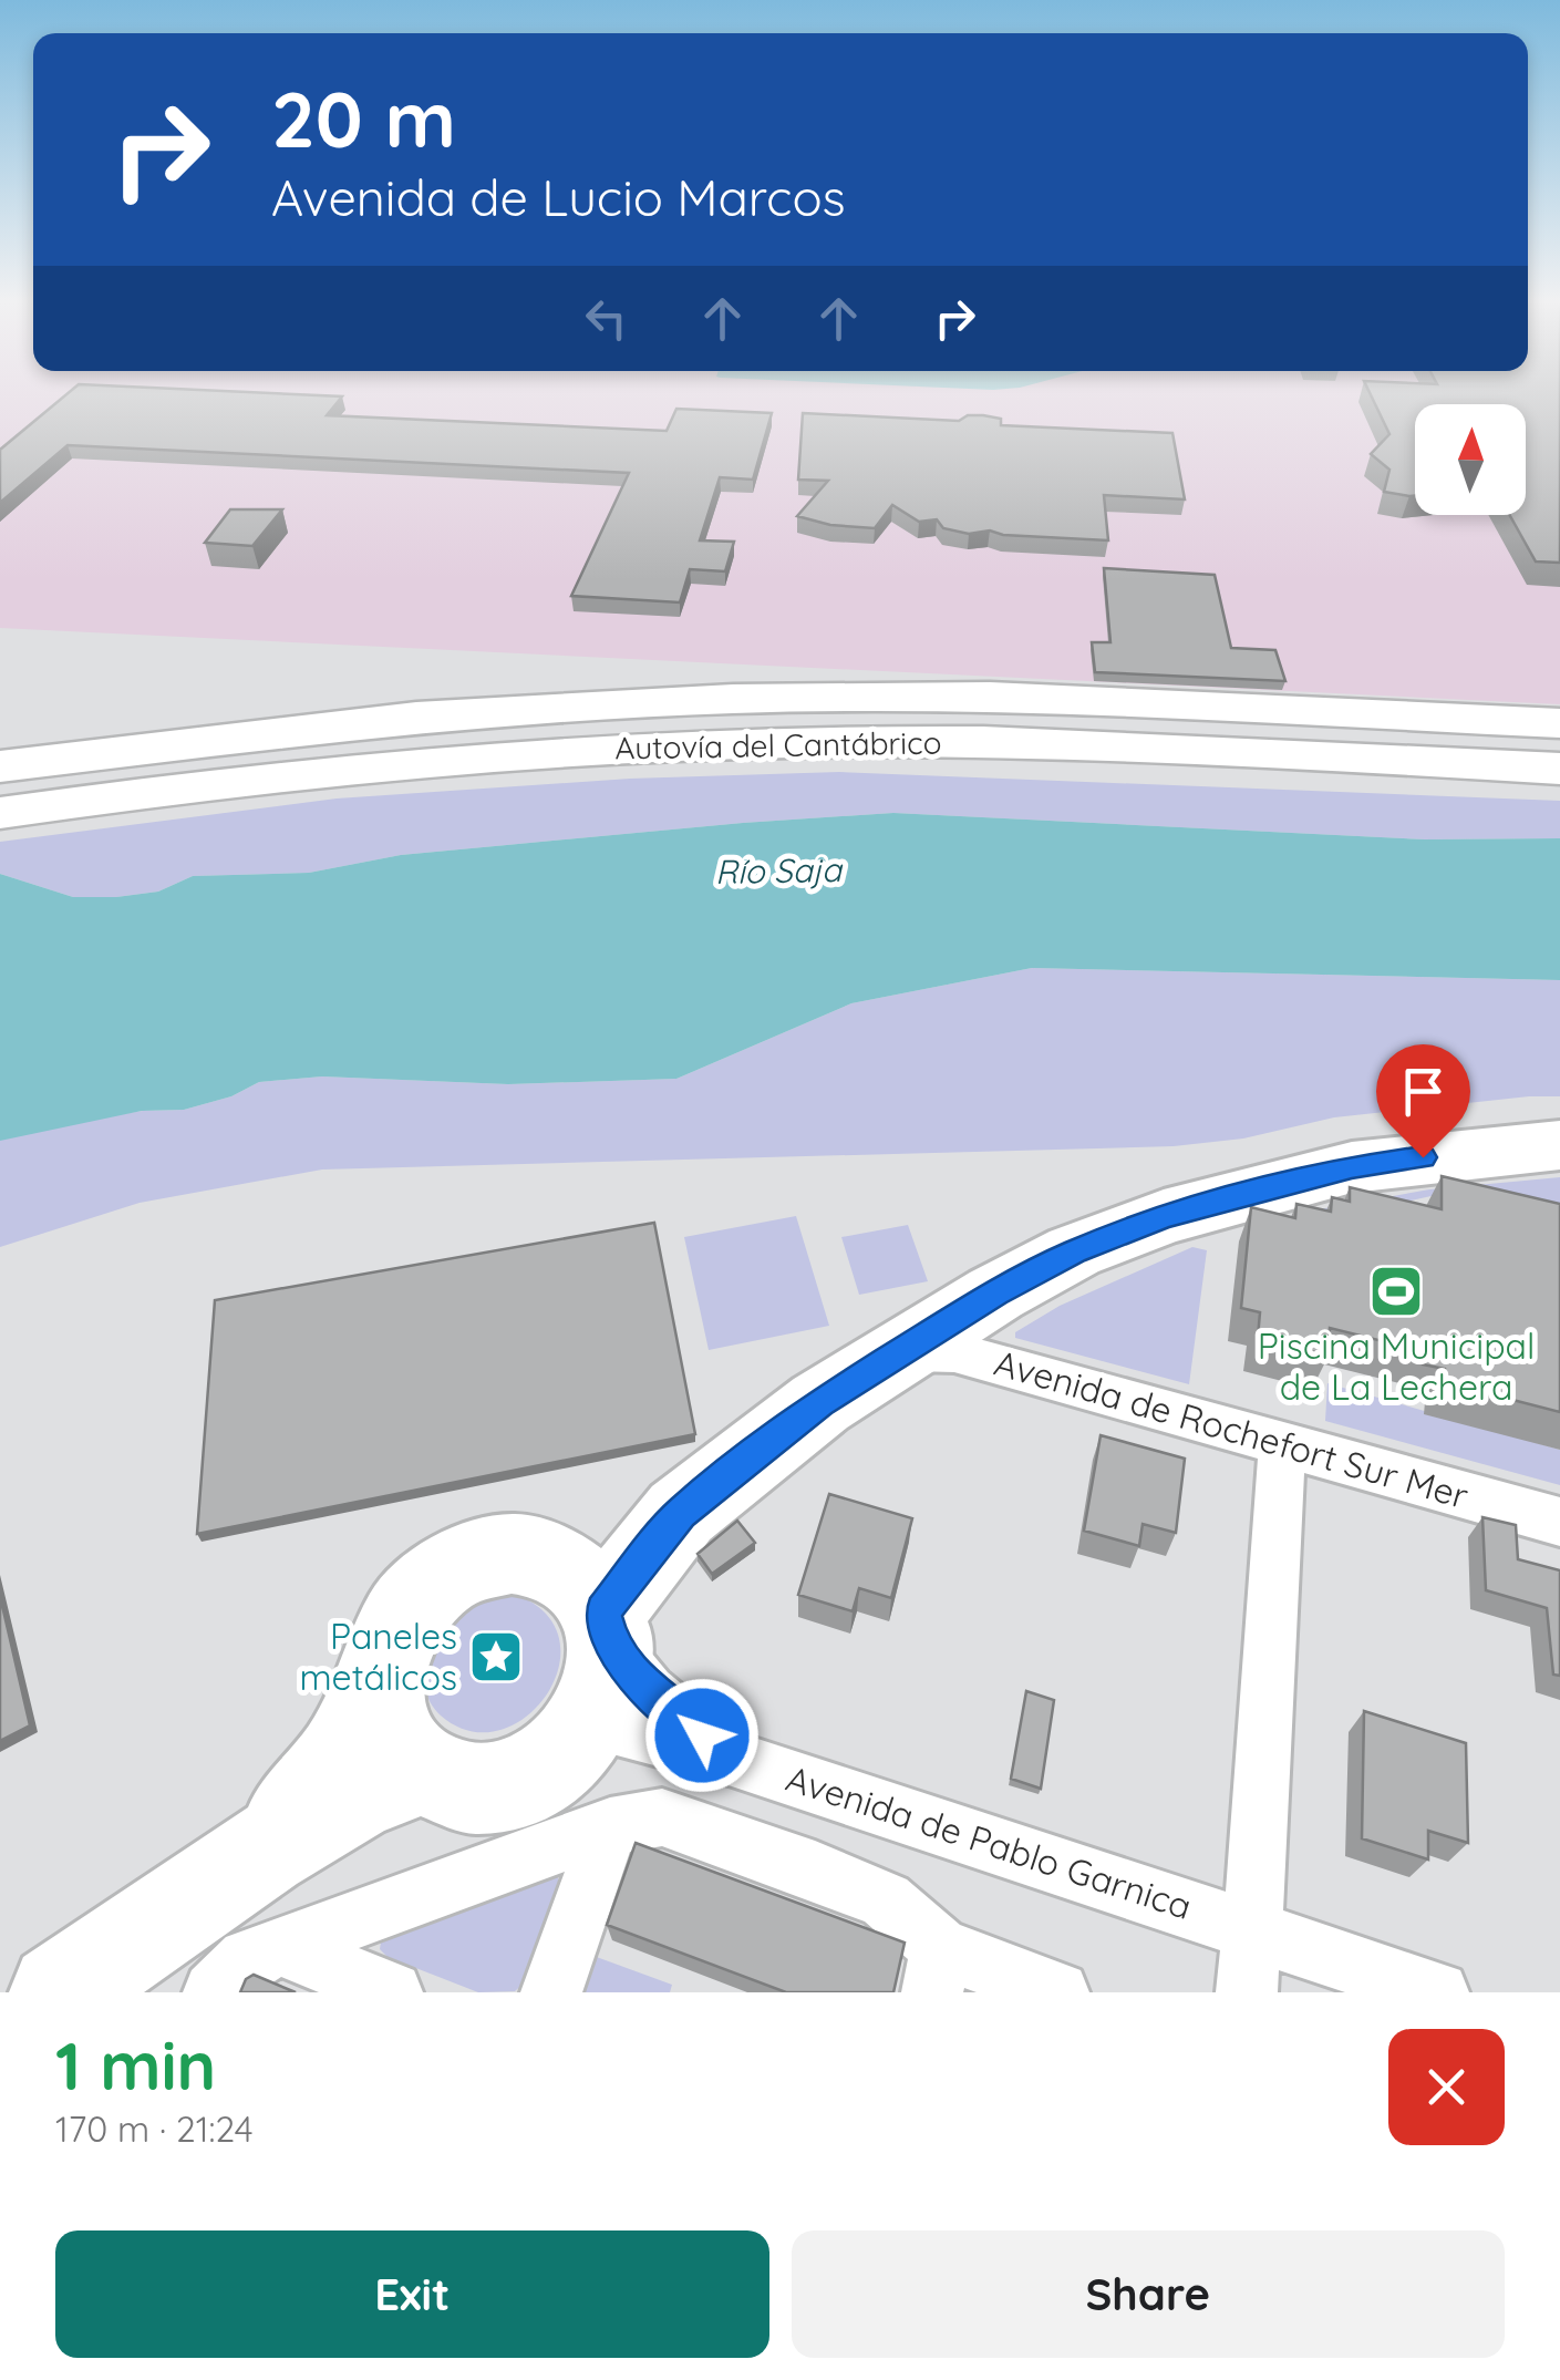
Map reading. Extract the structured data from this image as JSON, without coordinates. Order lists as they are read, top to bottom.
{
  "streets": {
    "highway": ["Autovía del Cantábrico"],
    "street": ["Avenida de Rochefort Sur Mer", "Avenida de Pablo Garnica"]
  },
  "water": ["Río Saja"],
  "places": {
    "sports": ["Piscina Municipal de La Lechera"],
    "place": ["Paneles metálicos"]
  },
  "north": "top",
  "page": {
    "turn": ["20 m", "Avenida de Lucio Marcos"],
    "heading": ["1 min", "170 m · 21:24"],
    "buttons": ["Exit", "Share"]
  }
}
